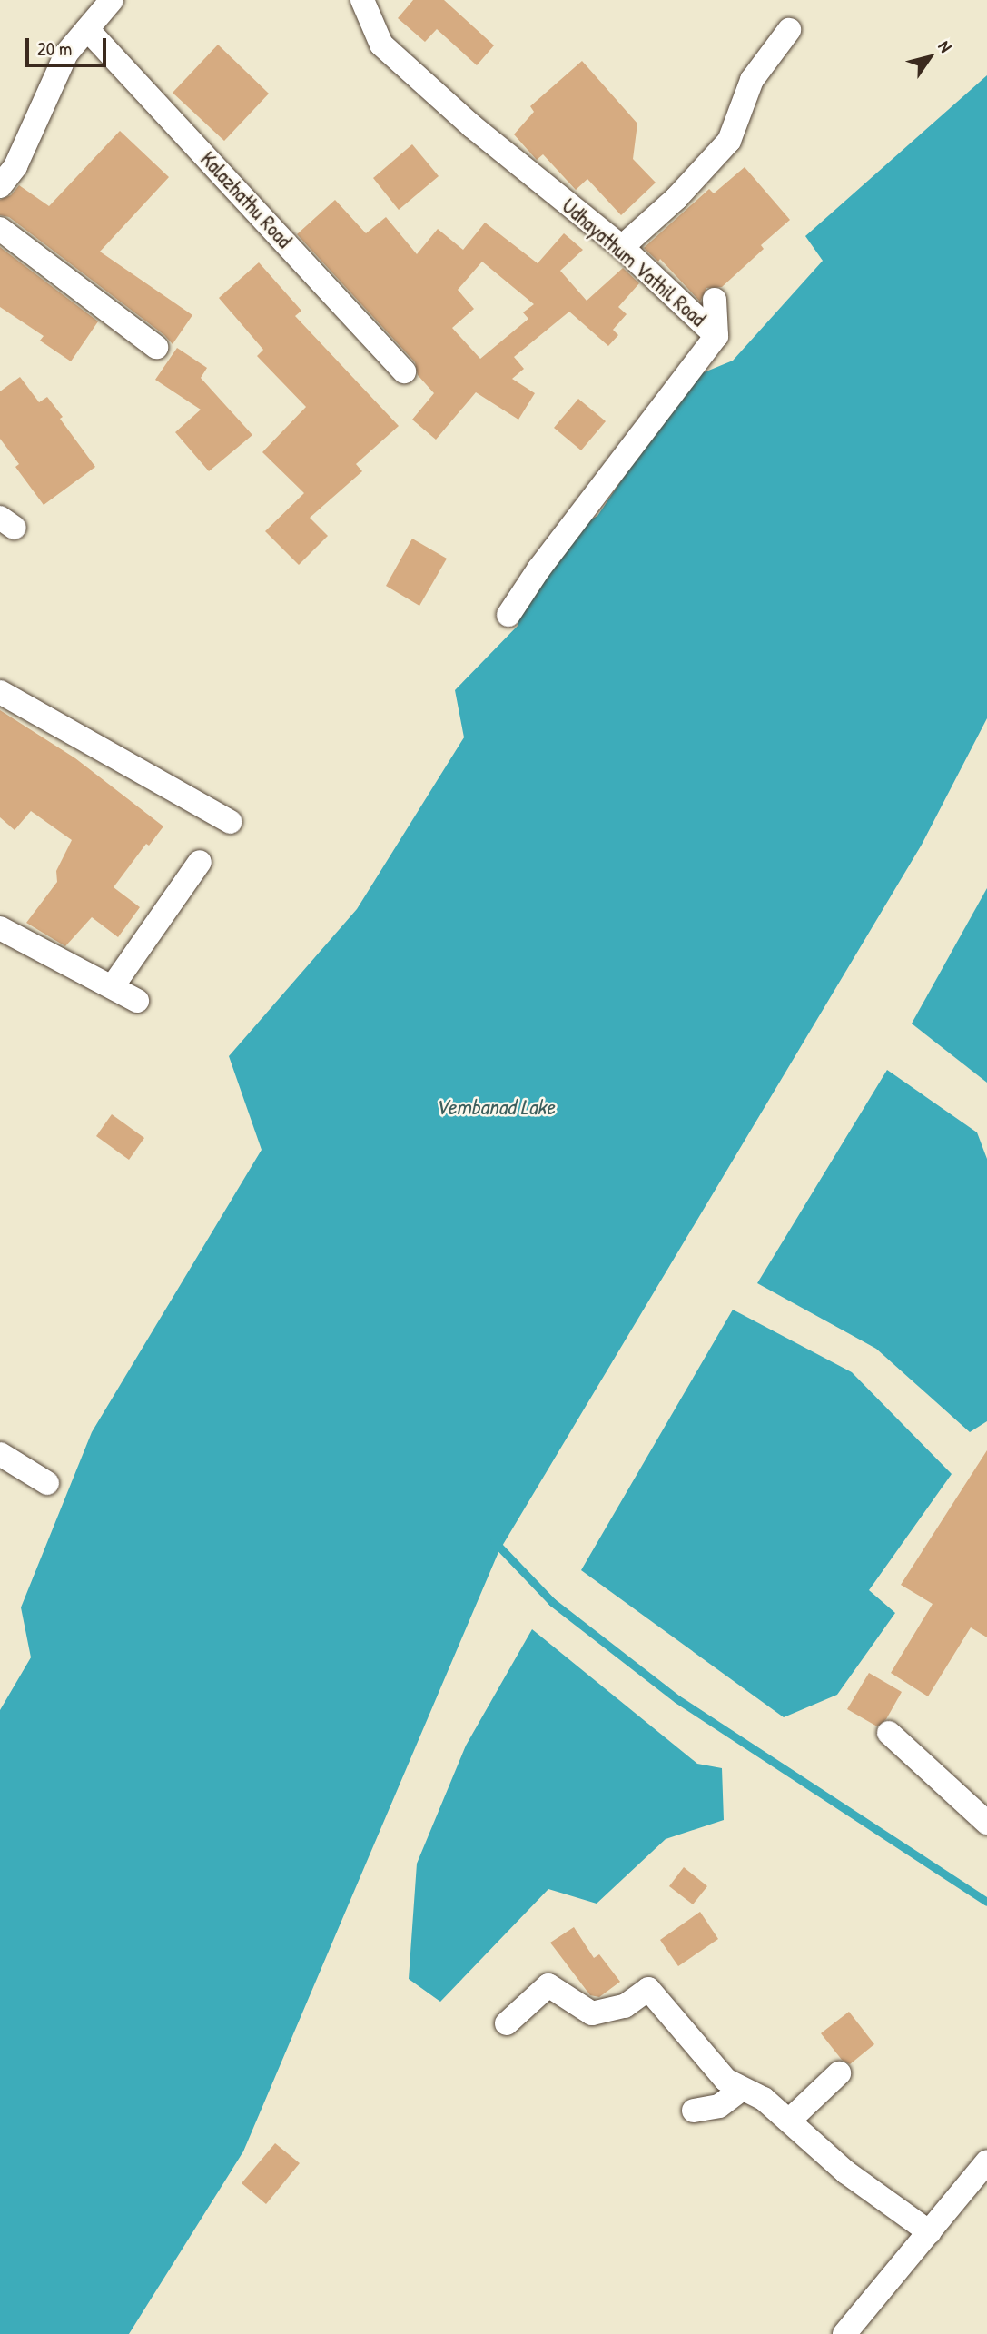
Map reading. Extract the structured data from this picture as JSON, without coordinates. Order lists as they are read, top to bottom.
{
  "streets": {
    "street": ["Kalazhathu Road", "Udhayathum Vathil Road"]
  },
  "water": ["Vembanad Lake"],
  "scale_bar": "20 m",
  "north": "top right"
}
